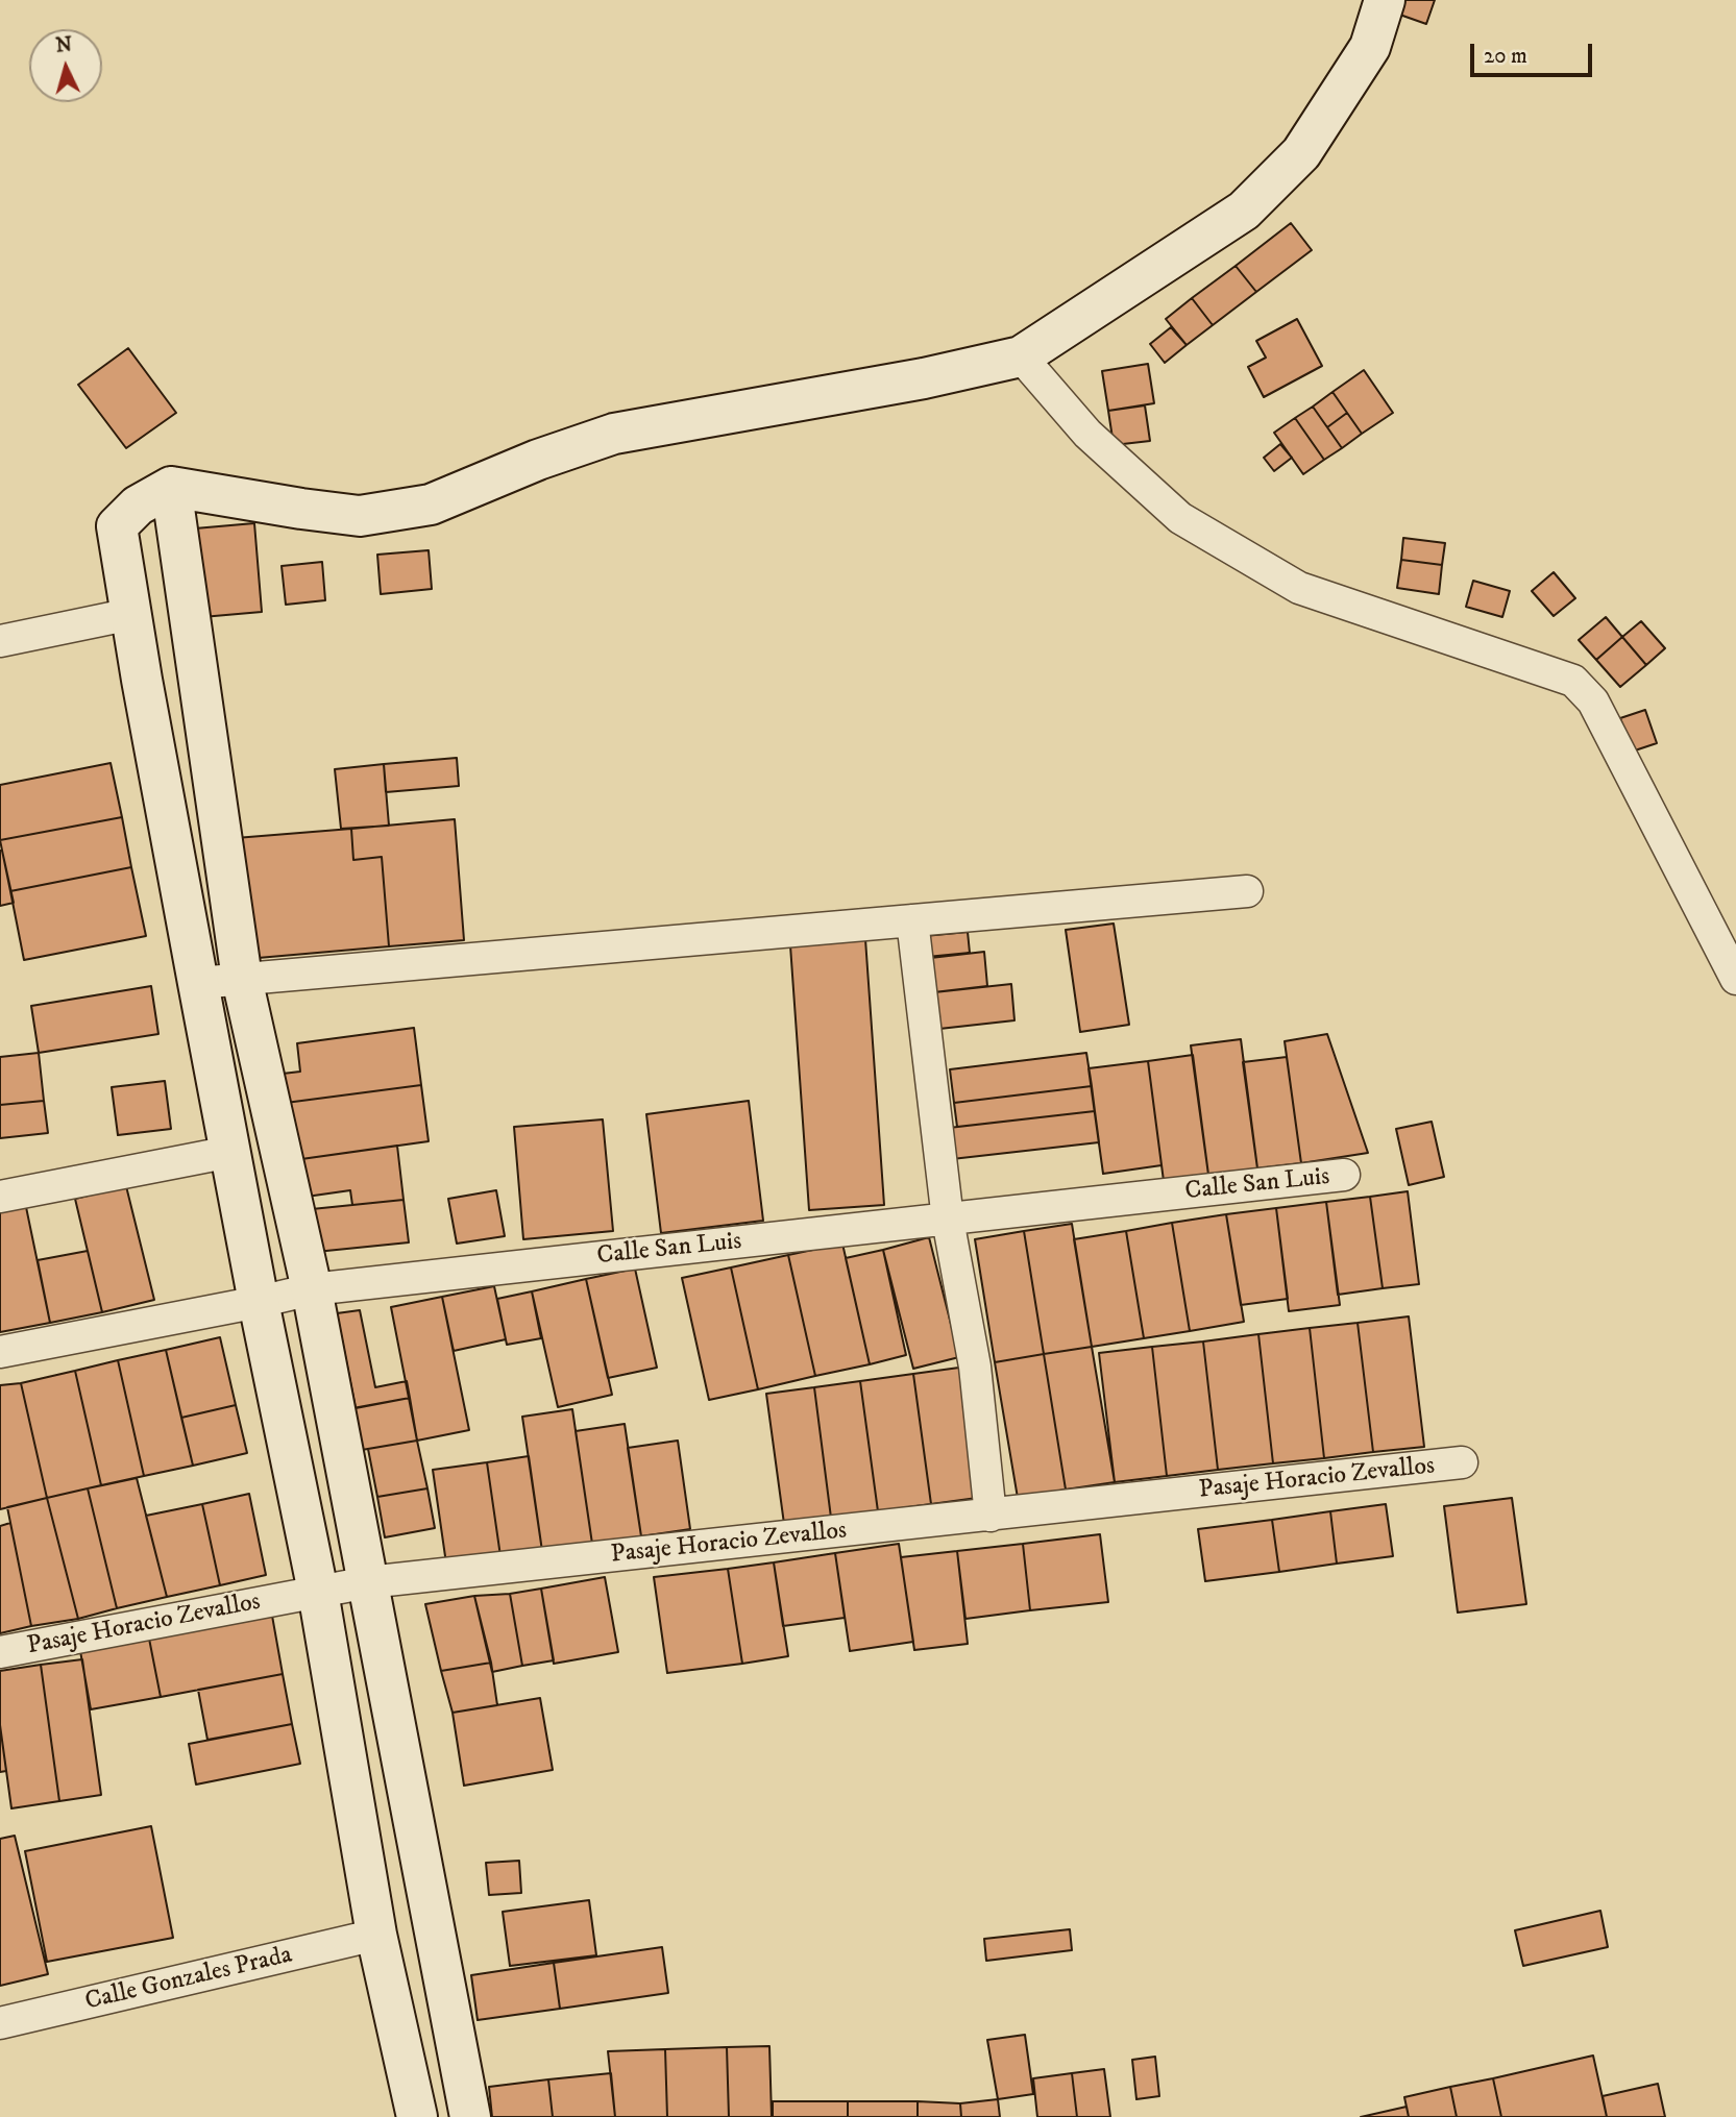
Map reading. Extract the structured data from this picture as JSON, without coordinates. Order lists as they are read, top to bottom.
{
  "streets": {
    "street": ["Calle San Luis", "Pasaje Horacio Zevallos", "Calle Gonzales Prada"]
  },
  "scale_bar": "20 m",
  "north": "top"
}
